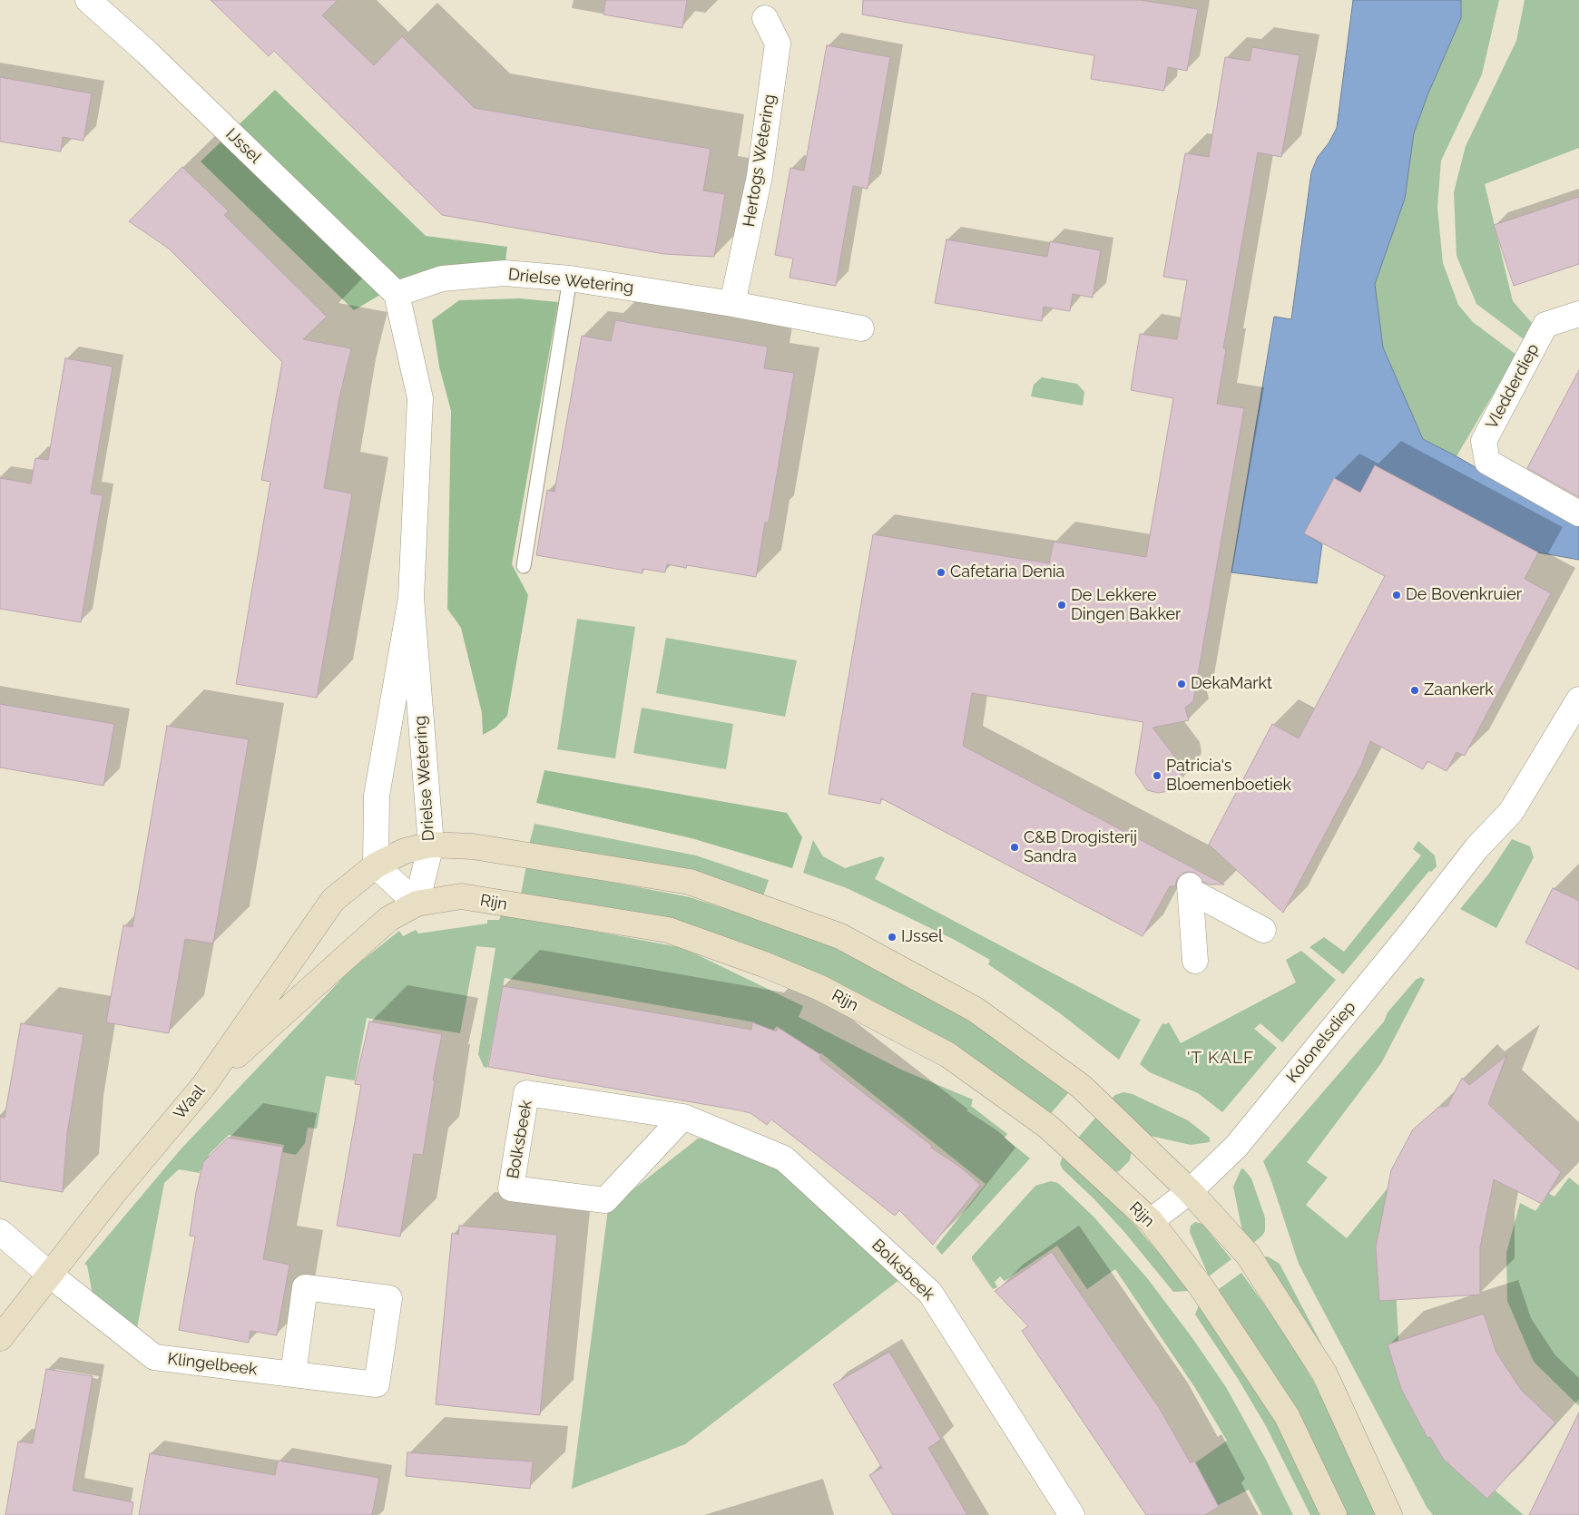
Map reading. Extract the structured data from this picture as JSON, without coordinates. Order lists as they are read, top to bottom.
{
  "streets": {
    "main road": ["Rijn", "Waal"],
    "street": [
      "IJssel",
      "Hertogs Wetering",
      "Drielse Wetering",
      "Vledderdiep",
      "Kolonelsdiep",
      "Bolksbeek",
      "Klingelbeek"
    ]
  },
  "crossings": [
    ["IJssel", "Drielse Wetering"],
    ["Hertogs Wetering", "Drielse Wetering"],
    ["Drielse Wetering", "Rijn"],
    ["Drielse Wetering", "Waal"],
    ["Rijn", "Kolonelsdiep"],
    ["Rijn", "Waal"],
    ["Waal", "Klingelbeek"]
  ],
  "districts": ["'T KALF"],
  "places": [
    "Cafetaria Denia",
    "De Bovenkruier",
    "De Lekkere Dingen Bakker",
    "DekaMarkt",
    "Zaankerk",
    "Patricia's Bloemenboetiek",
    "C&B Drogisterij Sandra",
    "IJssel"
  ]
}
